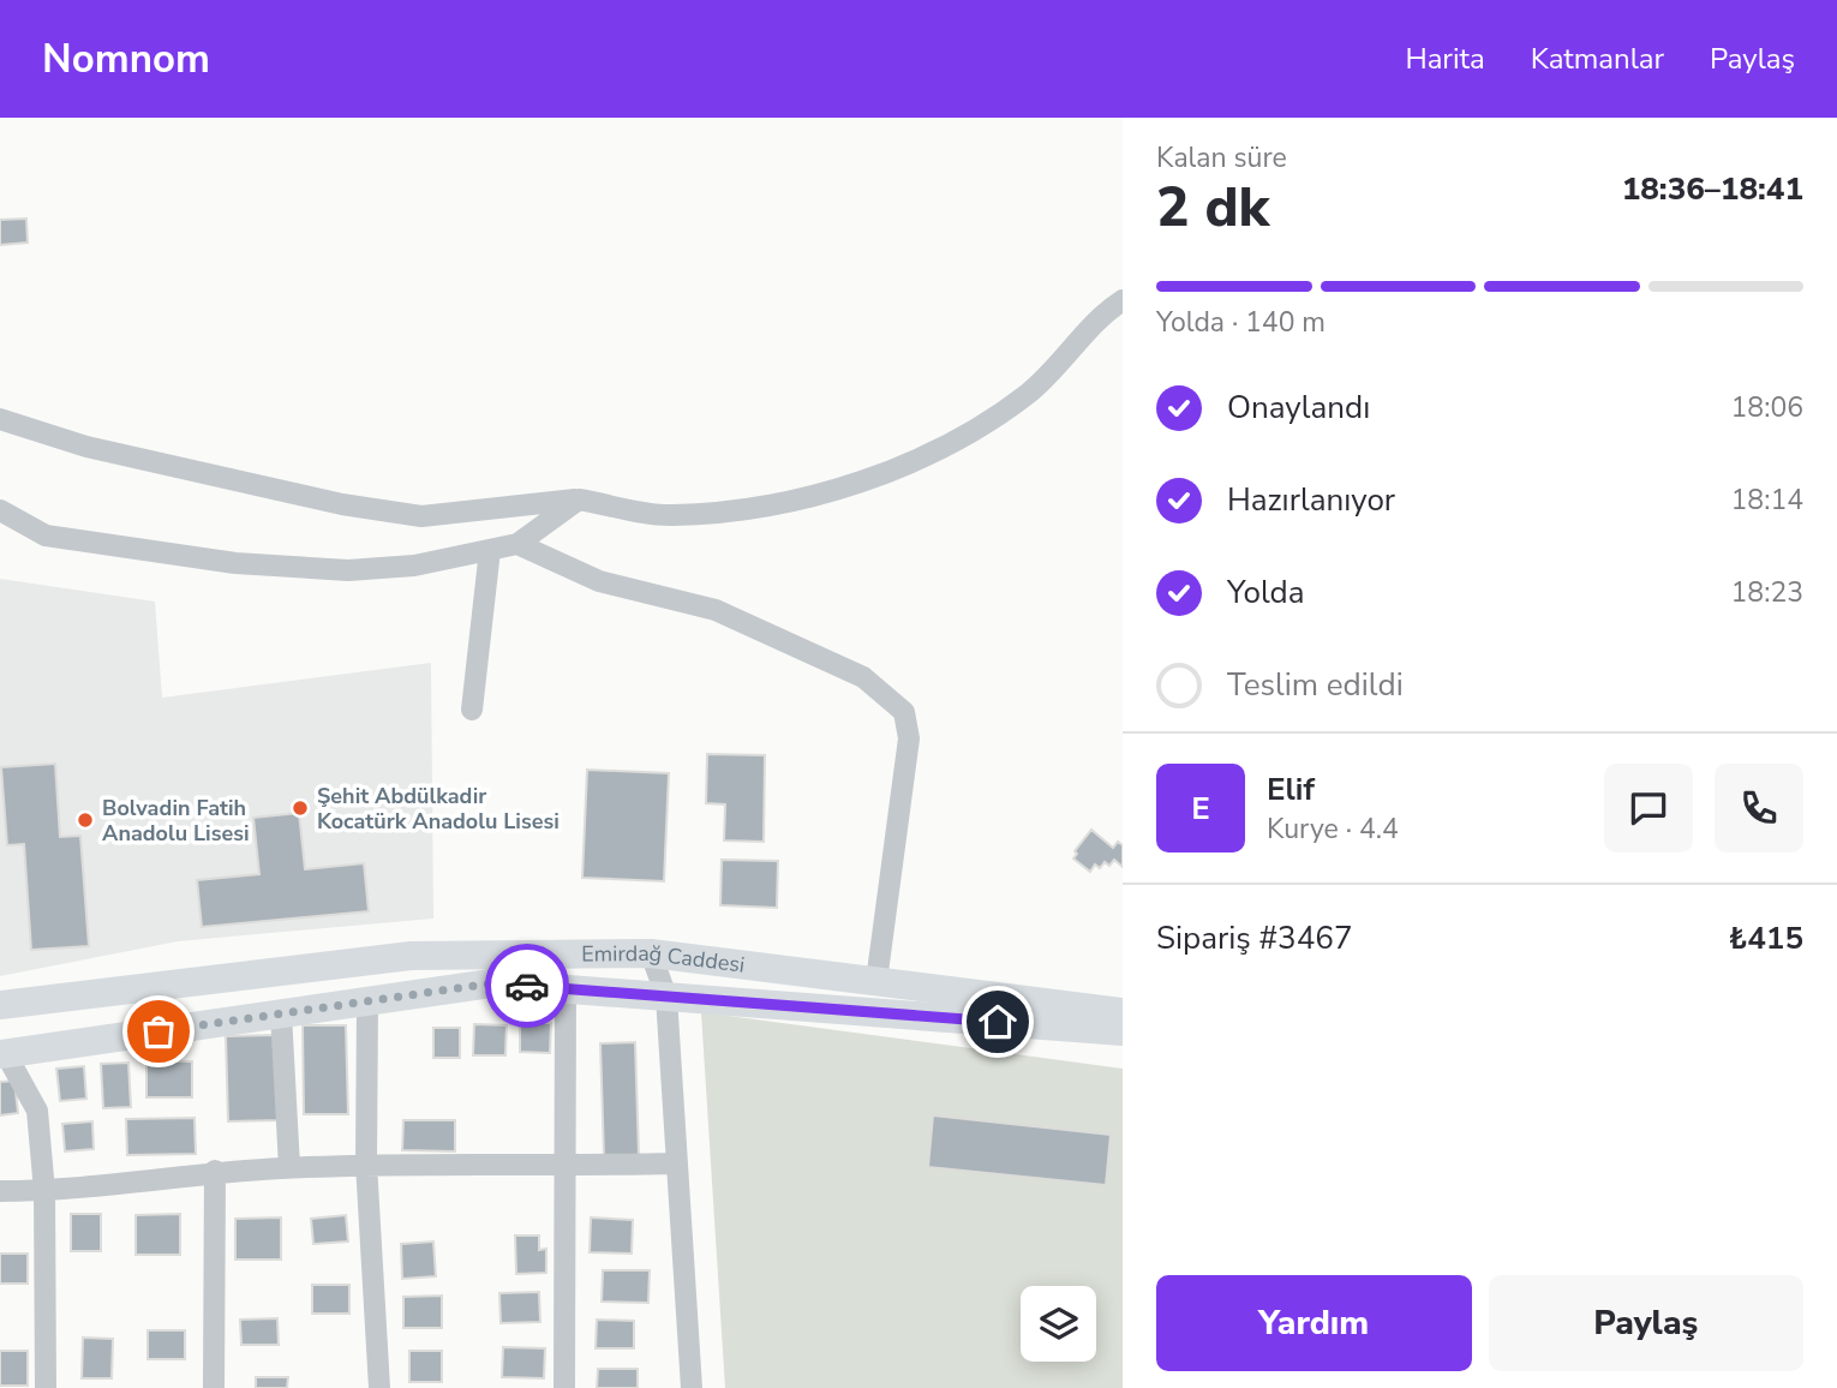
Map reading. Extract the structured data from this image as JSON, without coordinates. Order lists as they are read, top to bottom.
{
  "streets": {
    "main road": ["Emirdağ Caddesi"]
  },
  "places": ["Şehit Abdülkadir Kocatürk Anadolu Lisesi", "Bolvadin Fatih Anadolu Lisesi"],
  "page": {
    "header": "Nomnom",
    "nav": ["Harita", "Katmanlar", "Paylaş"],
    "heading": ["2 dk", "Kalan süre", "18:36–18:41"],
    "panel": [
      "Elif",
      "Kurye · 4.4",
      "Sipariş #3467",
      "₺415"
    ],
    "bar": "Yolda · 140 m",
    "list": [
      ["Onaylandı", "18:06"],
      ["Hazırlanıyor", "18:14"],
      ["Yolda", "18:23"],
      "Teslim edildi"
    ],
    "round": "E",
    "buttons": ["Yardım", "Paylaş"]
  }
}
